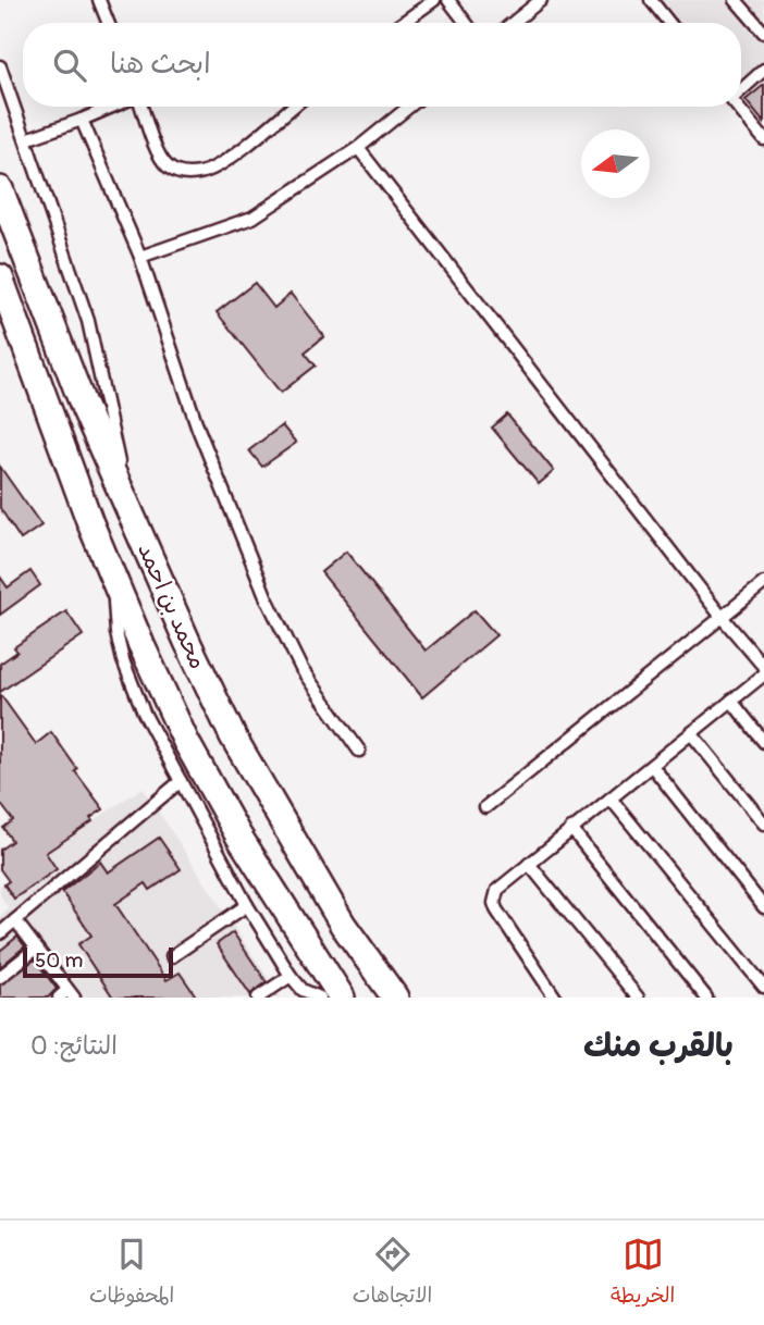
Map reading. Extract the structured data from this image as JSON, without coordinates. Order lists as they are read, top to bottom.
{
  "streets": {
    "street": ["محمد بن احمد"]
  },
  "scale_bar": "50 m",
  "north": "left",
  "page": {
    "search": "ابحث هنا",
    "scale": "50 m",
    "heading": ["بالقرب منك", "النتائج: 0"],
    "nav": ["الخريطة", "الاتجاهات", "المحفوظات"]
  }
}
